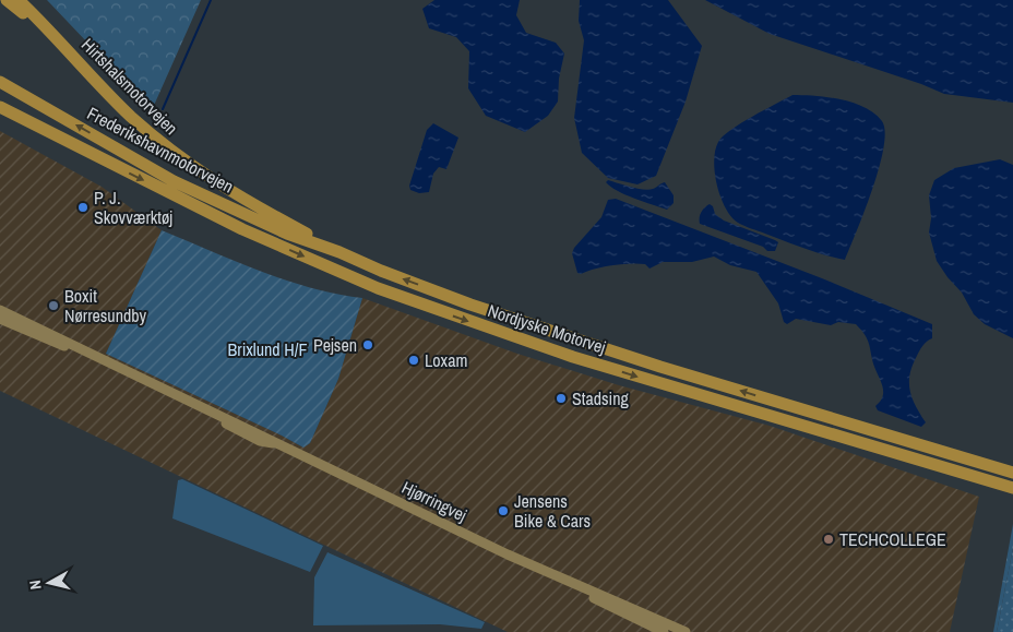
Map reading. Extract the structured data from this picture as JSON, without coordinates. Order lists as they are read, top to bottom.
{
  "streets": {
    "highway": ["Hirtshalsmotorvejen", "Frederikshavnmotorvejen", "Nordjyske Motorvej"],
    "main road": ["Hjørringvej"]
  },
  "crossings": [
    ["Hirtshalsmotorvejen", "Frederikshavnmotorvejen"],
    ["Hirtshalsmotorvejen", "Nordjyske Motorvej"],
    ["Frederikshavnmotorvejen", "Nordjyske Motorvej"]
  ],
  "parks": ["Brixlund H/F"],
  "places": [
    "P. J. Skovværktøj",
    "Boxit Nørresundby",
    "Pejsen",
    "Loxam",
    "Stadsing",
    "Jensens Bike & Cars",
    "TECHCOLLEGE"
  ],
  "north": "left"
}
